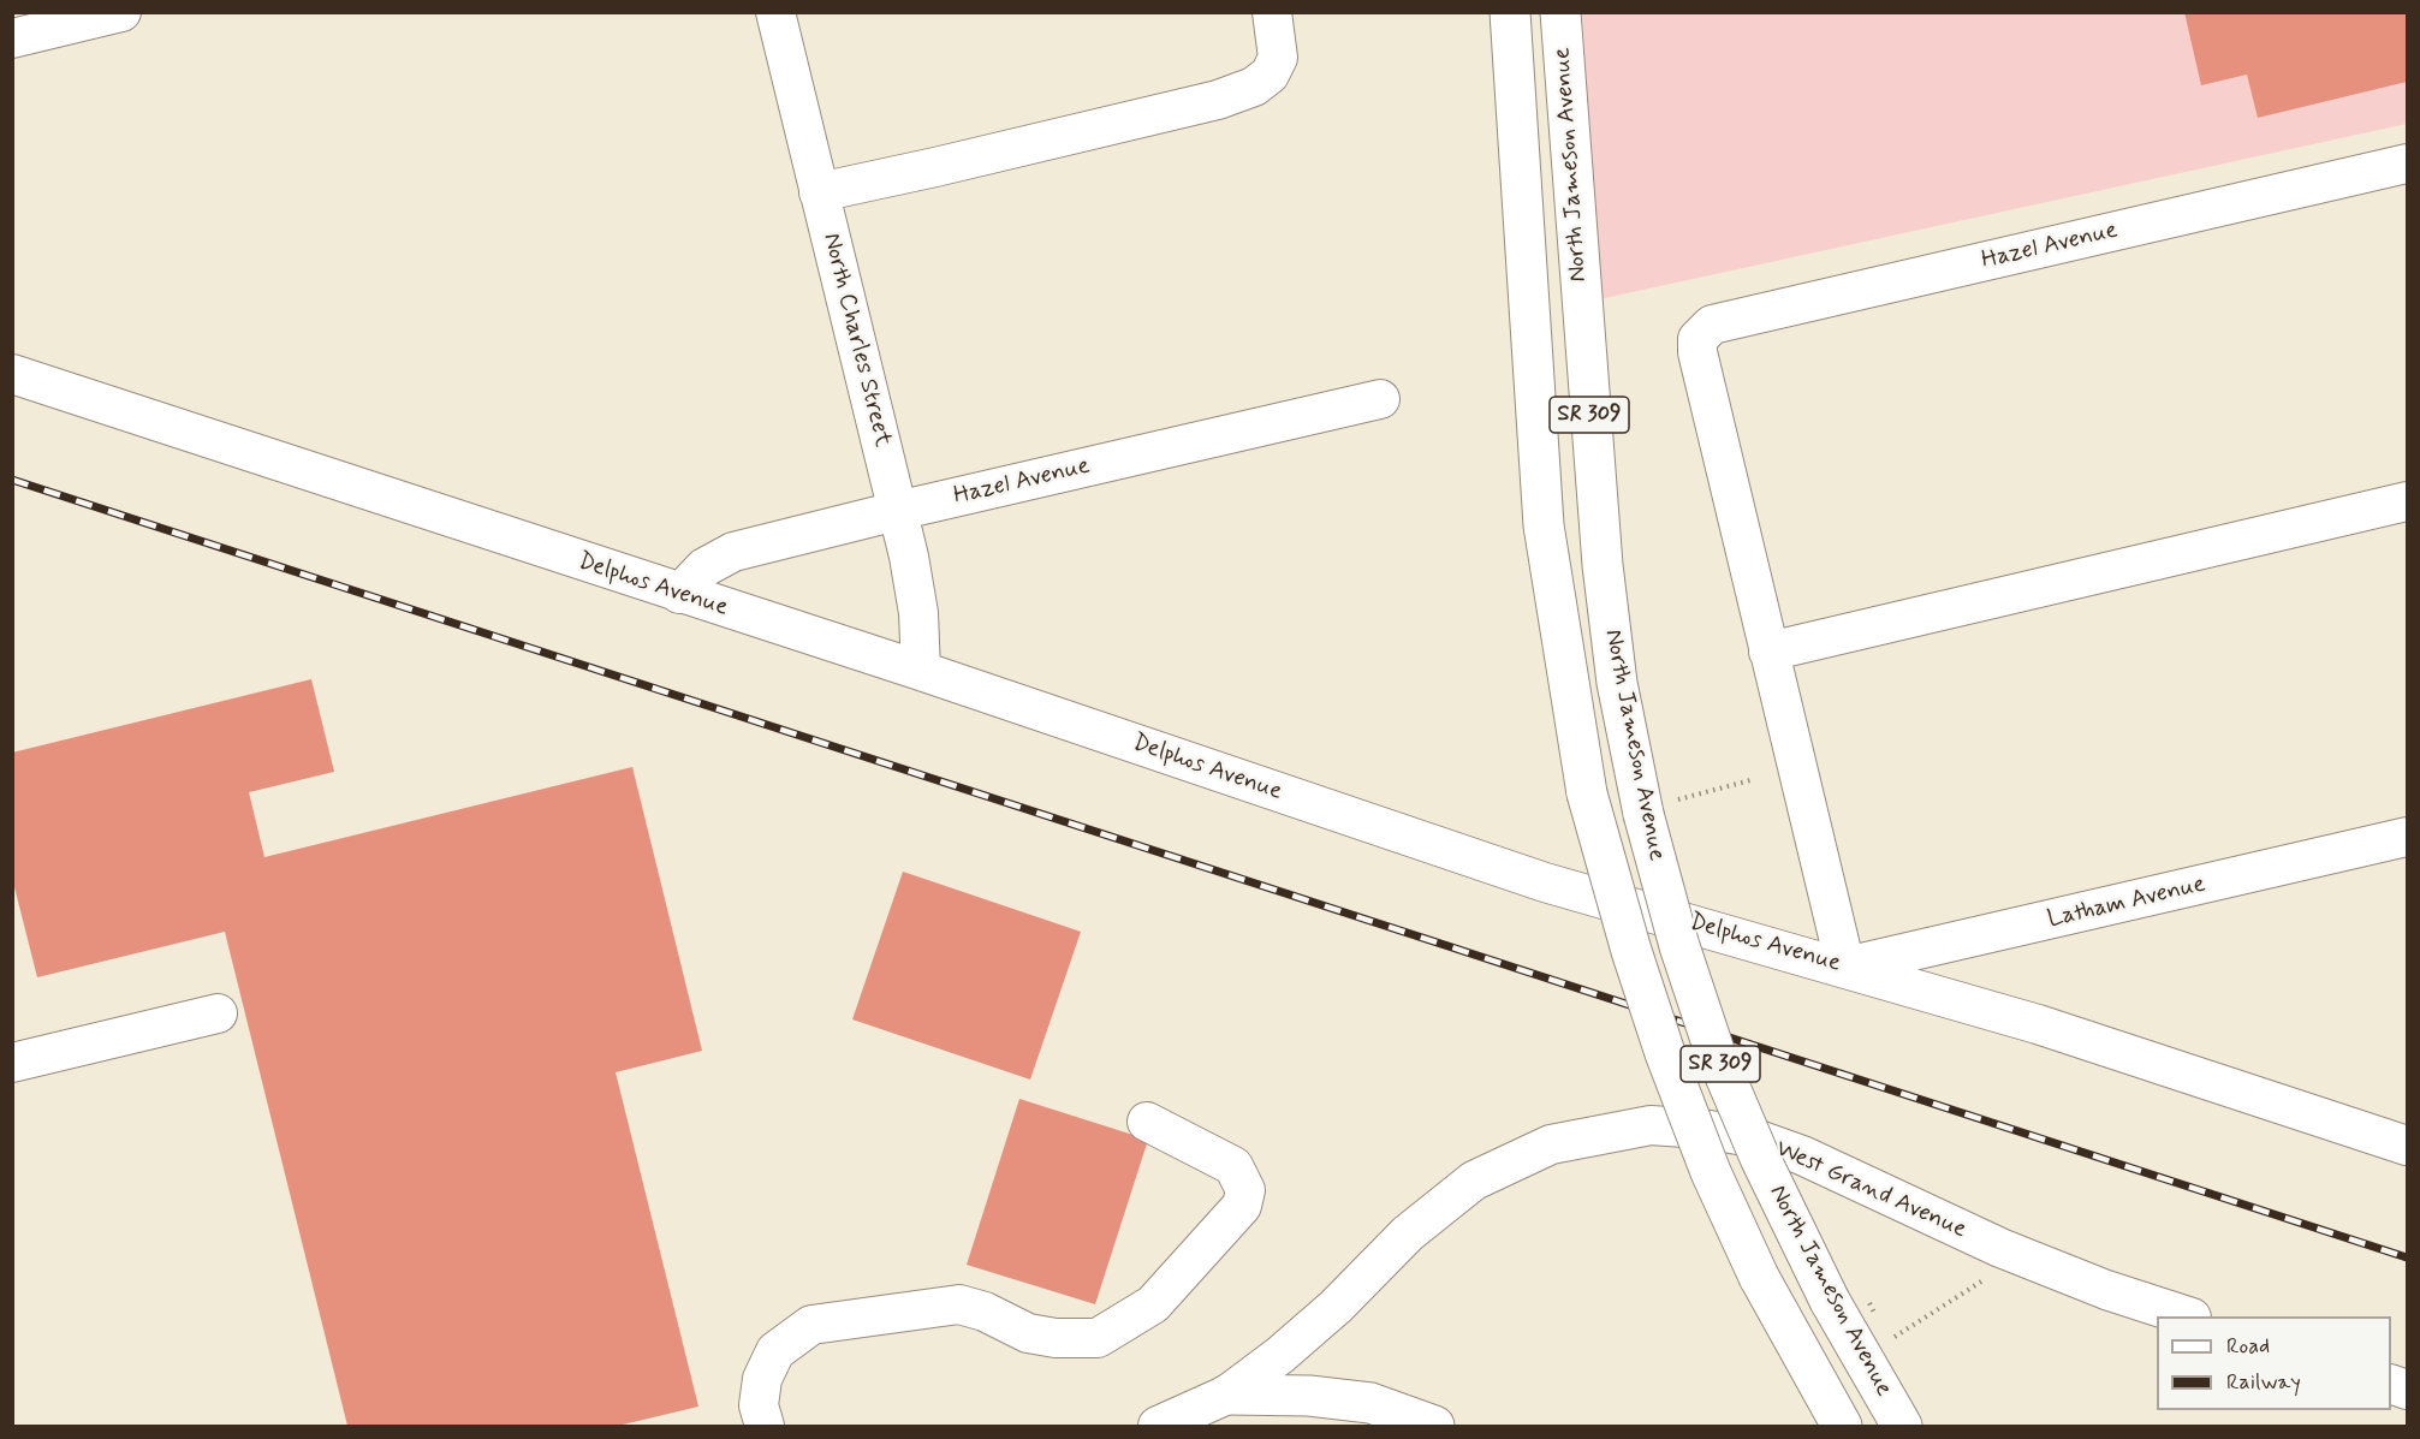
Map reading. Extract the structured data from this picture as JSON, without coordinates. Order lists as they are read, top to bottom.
{
  "streets": {
    "main road": ["North Jameson Avenue", "SR 309"],
    "street": [
      "Hazel Avenue",
      "North Charles Street",
      "Delphos Avenue",
      "Latham Avenue",
      "West Grand Avenue"
    ]
  },
  "crossings": [
    ["Hazel Avenue", "North Charles Street"],
    ["Hazel Avenue", "Delphos Avenue"],
    ["North Charles Street", "Delphos Avenue"],
    ["Delphos Avenue", "Latham Avenue"]
  ],
  "legend": ["Road", "Railway"]
}
